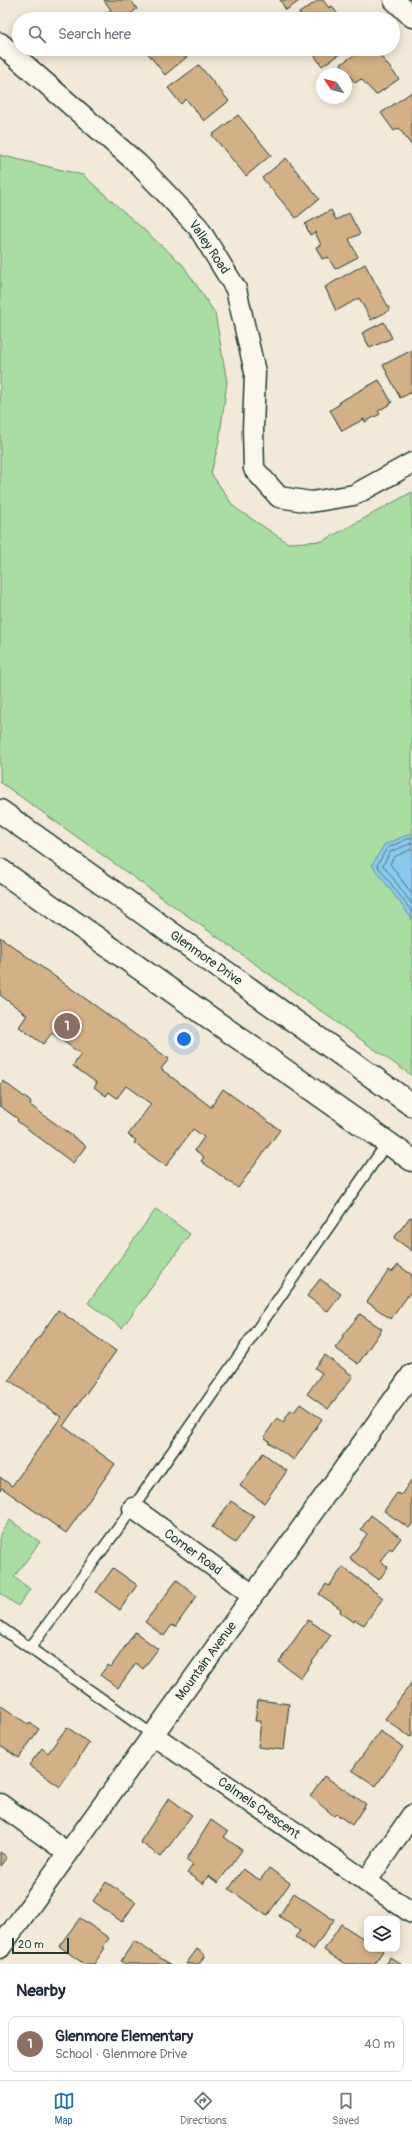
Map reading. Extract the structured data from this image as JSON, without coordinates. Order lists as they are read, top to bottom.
{
  "streets": {
    "main road": ["Glenmore Drive"],
    "street": [
      "Valley Road",
      "Corner Road",
      "Mountain Avenue",
      "Calmels Crescent"
    ]
  },
  "crossings": [
    ["Corner Road", "Mountain Avenue"],
    ["Mountain Avenue", "Calmels Crescent"]
  ],
  "scale_bar": "20 m",
  "north": "top left",
  "page": {
    "search": "Search here",
    "pins": "1",
    "scale": "20 m",
    "heading": "Nearby",
    "list": [
      {
        "mark": "1",
        "name": "Glenmore Elementary",
        "note": "School · Glenmore Drive",
        "value": "40 m"
      }
    ],
    "nav": ["Map", "Directions", "Saved"]
  }
}
